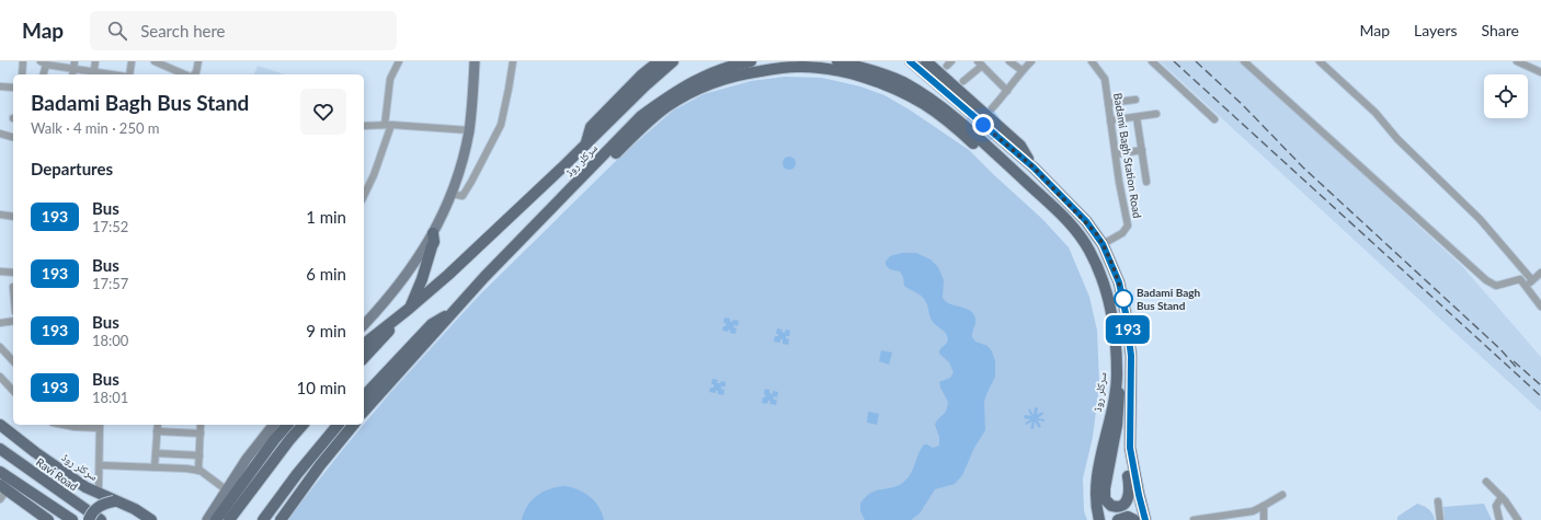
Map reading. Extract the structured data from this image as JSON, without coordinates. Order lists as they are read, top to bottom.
{
  "streets": {
    "main road": ["سرکلر روڈ", "Ravi Road"],
    "street": ["Badami Bagh Station Road"]
  },
  "places": ["Badami Bagh Bus Stand"],
  "lines": ["bus line 193"],
  "page": {
    "header": "Map",
    "search": "Search here",
    "nav": ["Map", "Layers", "Share"],
    "on_map": "193",
    "heading": [
      ["Badami Bagh Bus Stand", "Walk · 4 min · 250 m"],
      "Departures"
    ],
    "list": [
      {
        "mark": "193",
        "name": "Bus",
        "note": "17:52",
        "value": "1 min"
      },
      {
        "mark": "193",
        "name": "Bus",
        "note": "17:57",
        "value": "6 min"
      },
      {
        "mark": "193",
        "name": "Bus",
        "note": "18:00",
        "value": "9 min"
      },
      {
        "mark": "193",
        "name": "Bus",
        "note": "18:01",
        "value": "10 min"
      }
    ]
  }
}
